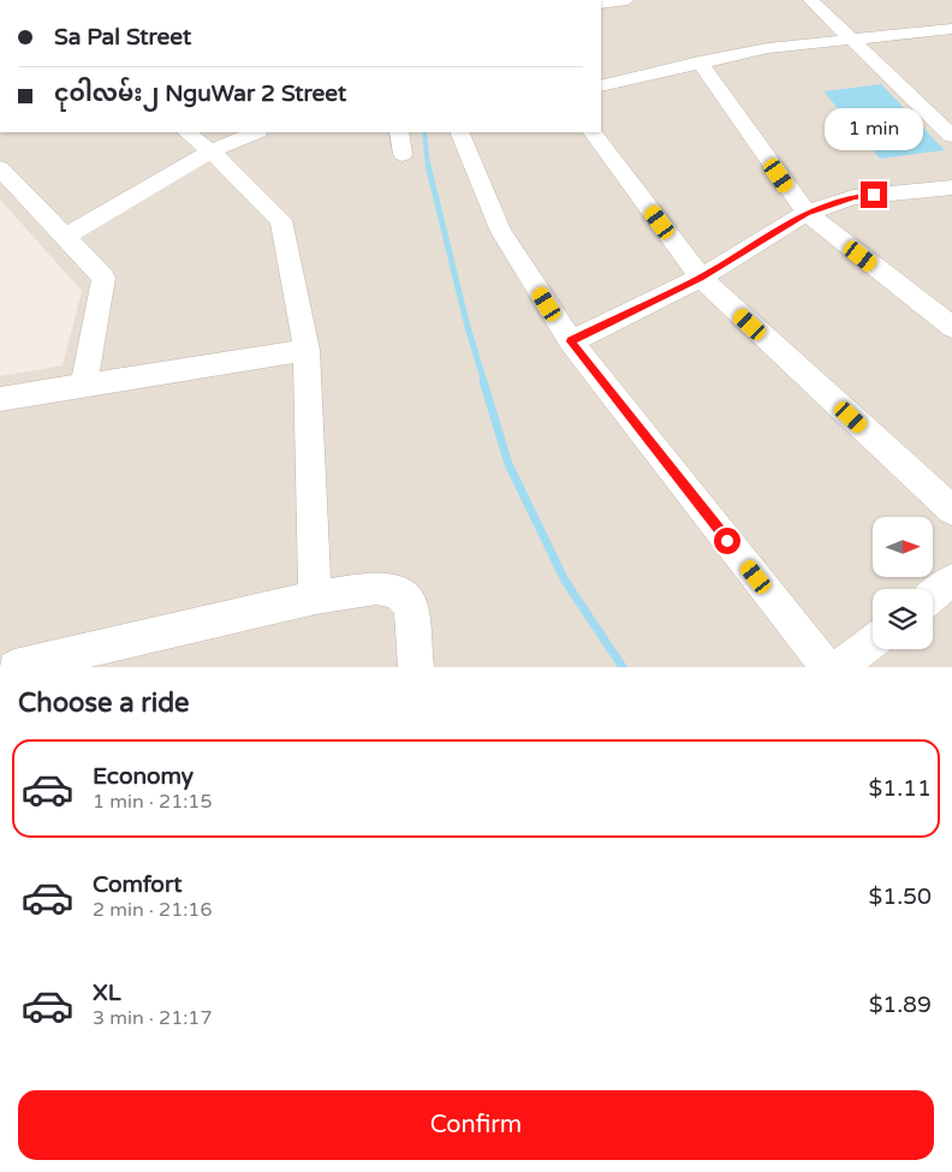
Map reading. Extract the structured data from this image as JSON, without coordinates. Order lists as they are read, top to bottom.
{
  "north": "right",
  "page": {
    "banner": ["Sa Pal Street", "ငုဝါလမ်း၂ NguWar 2 Street"],
    "bubble": "1 min",
    "heading": "Choose a ride",
    "list": [
      {
        "name": "Economy",
        "note": "1 min · 21:15",
        "value": "$1.11"
      },
      {
        "name": "Comfort",
        "note": "2 min · 21:16",
        "value": "$1.50"
      },
      {
        "name": "XL",
        "note": "3 min · 21:17",
        "value": "$1.89"
      }
    ],
    "buttons": "Confirm"
  }
}
